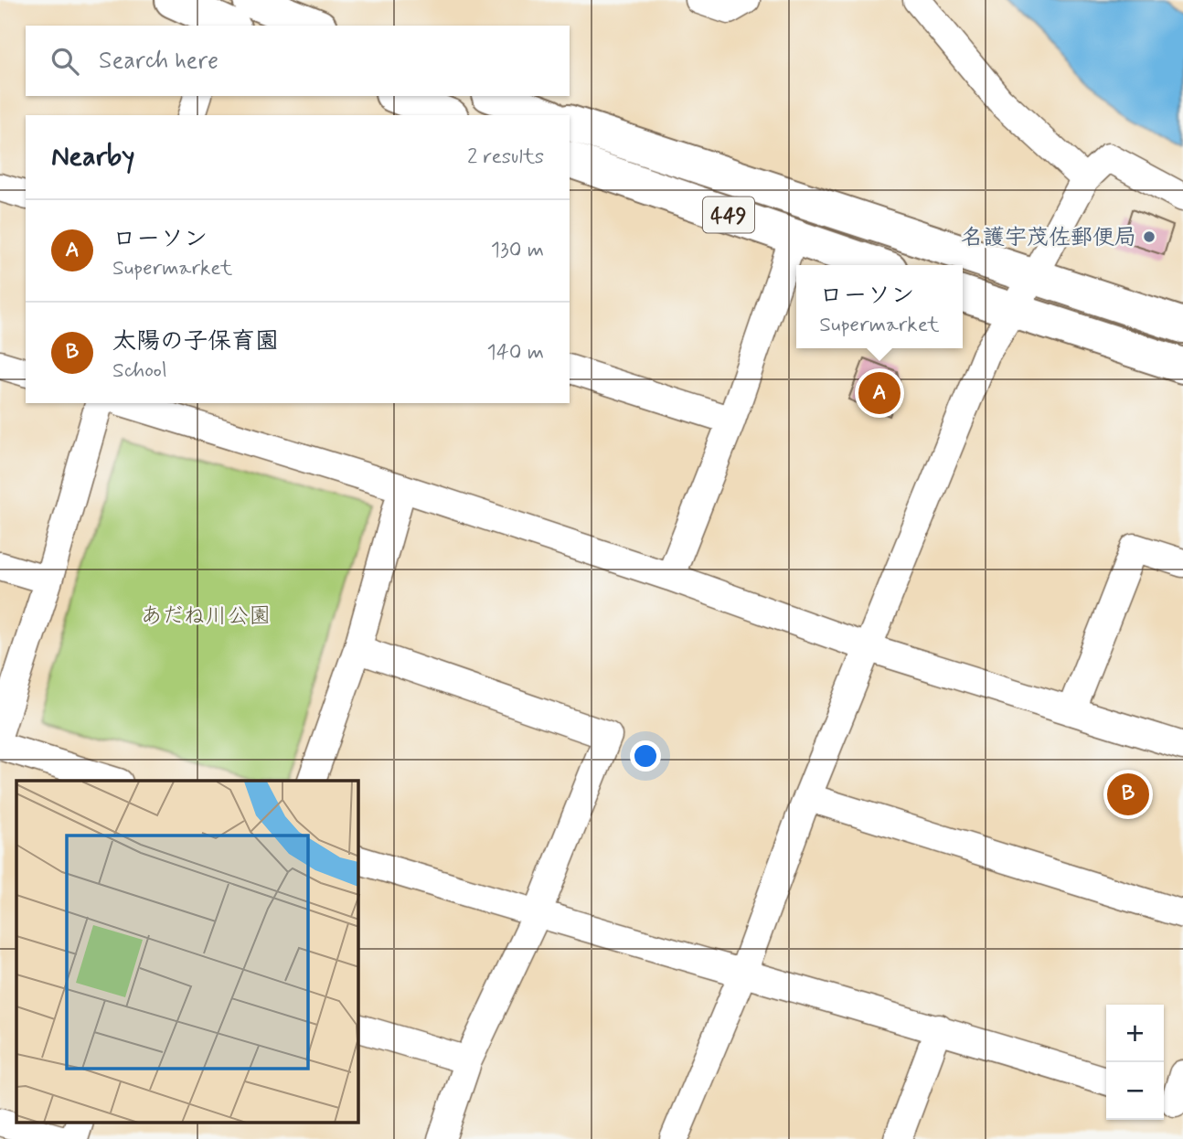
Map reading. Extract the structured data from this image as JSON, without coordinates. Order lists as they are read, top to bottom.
{
  "streets": {
    "highway": ["449"]
  },
  "parks": ["あだね川公園"],
  "places": ["名護宇茂佐郵便局"],
  "page": {
    "search": "Search here",
    "heading": ["Nearby", "2 results"],
    "list": [
      {
        "mark": "A",
        "name": "ローソン",
        "note": "Supermarket",
        "value": "130 m"
      },
      {
        "mark": "B",
        "name": "太陽の子保育園",
        "note": "School",
        "value": "140 m"
      }
    ],
    "popup": ["ローソン", "Supermarket"],
    "pins": ["A", "B"],
    "map_buttons": ["+", "−"]
  }
}
